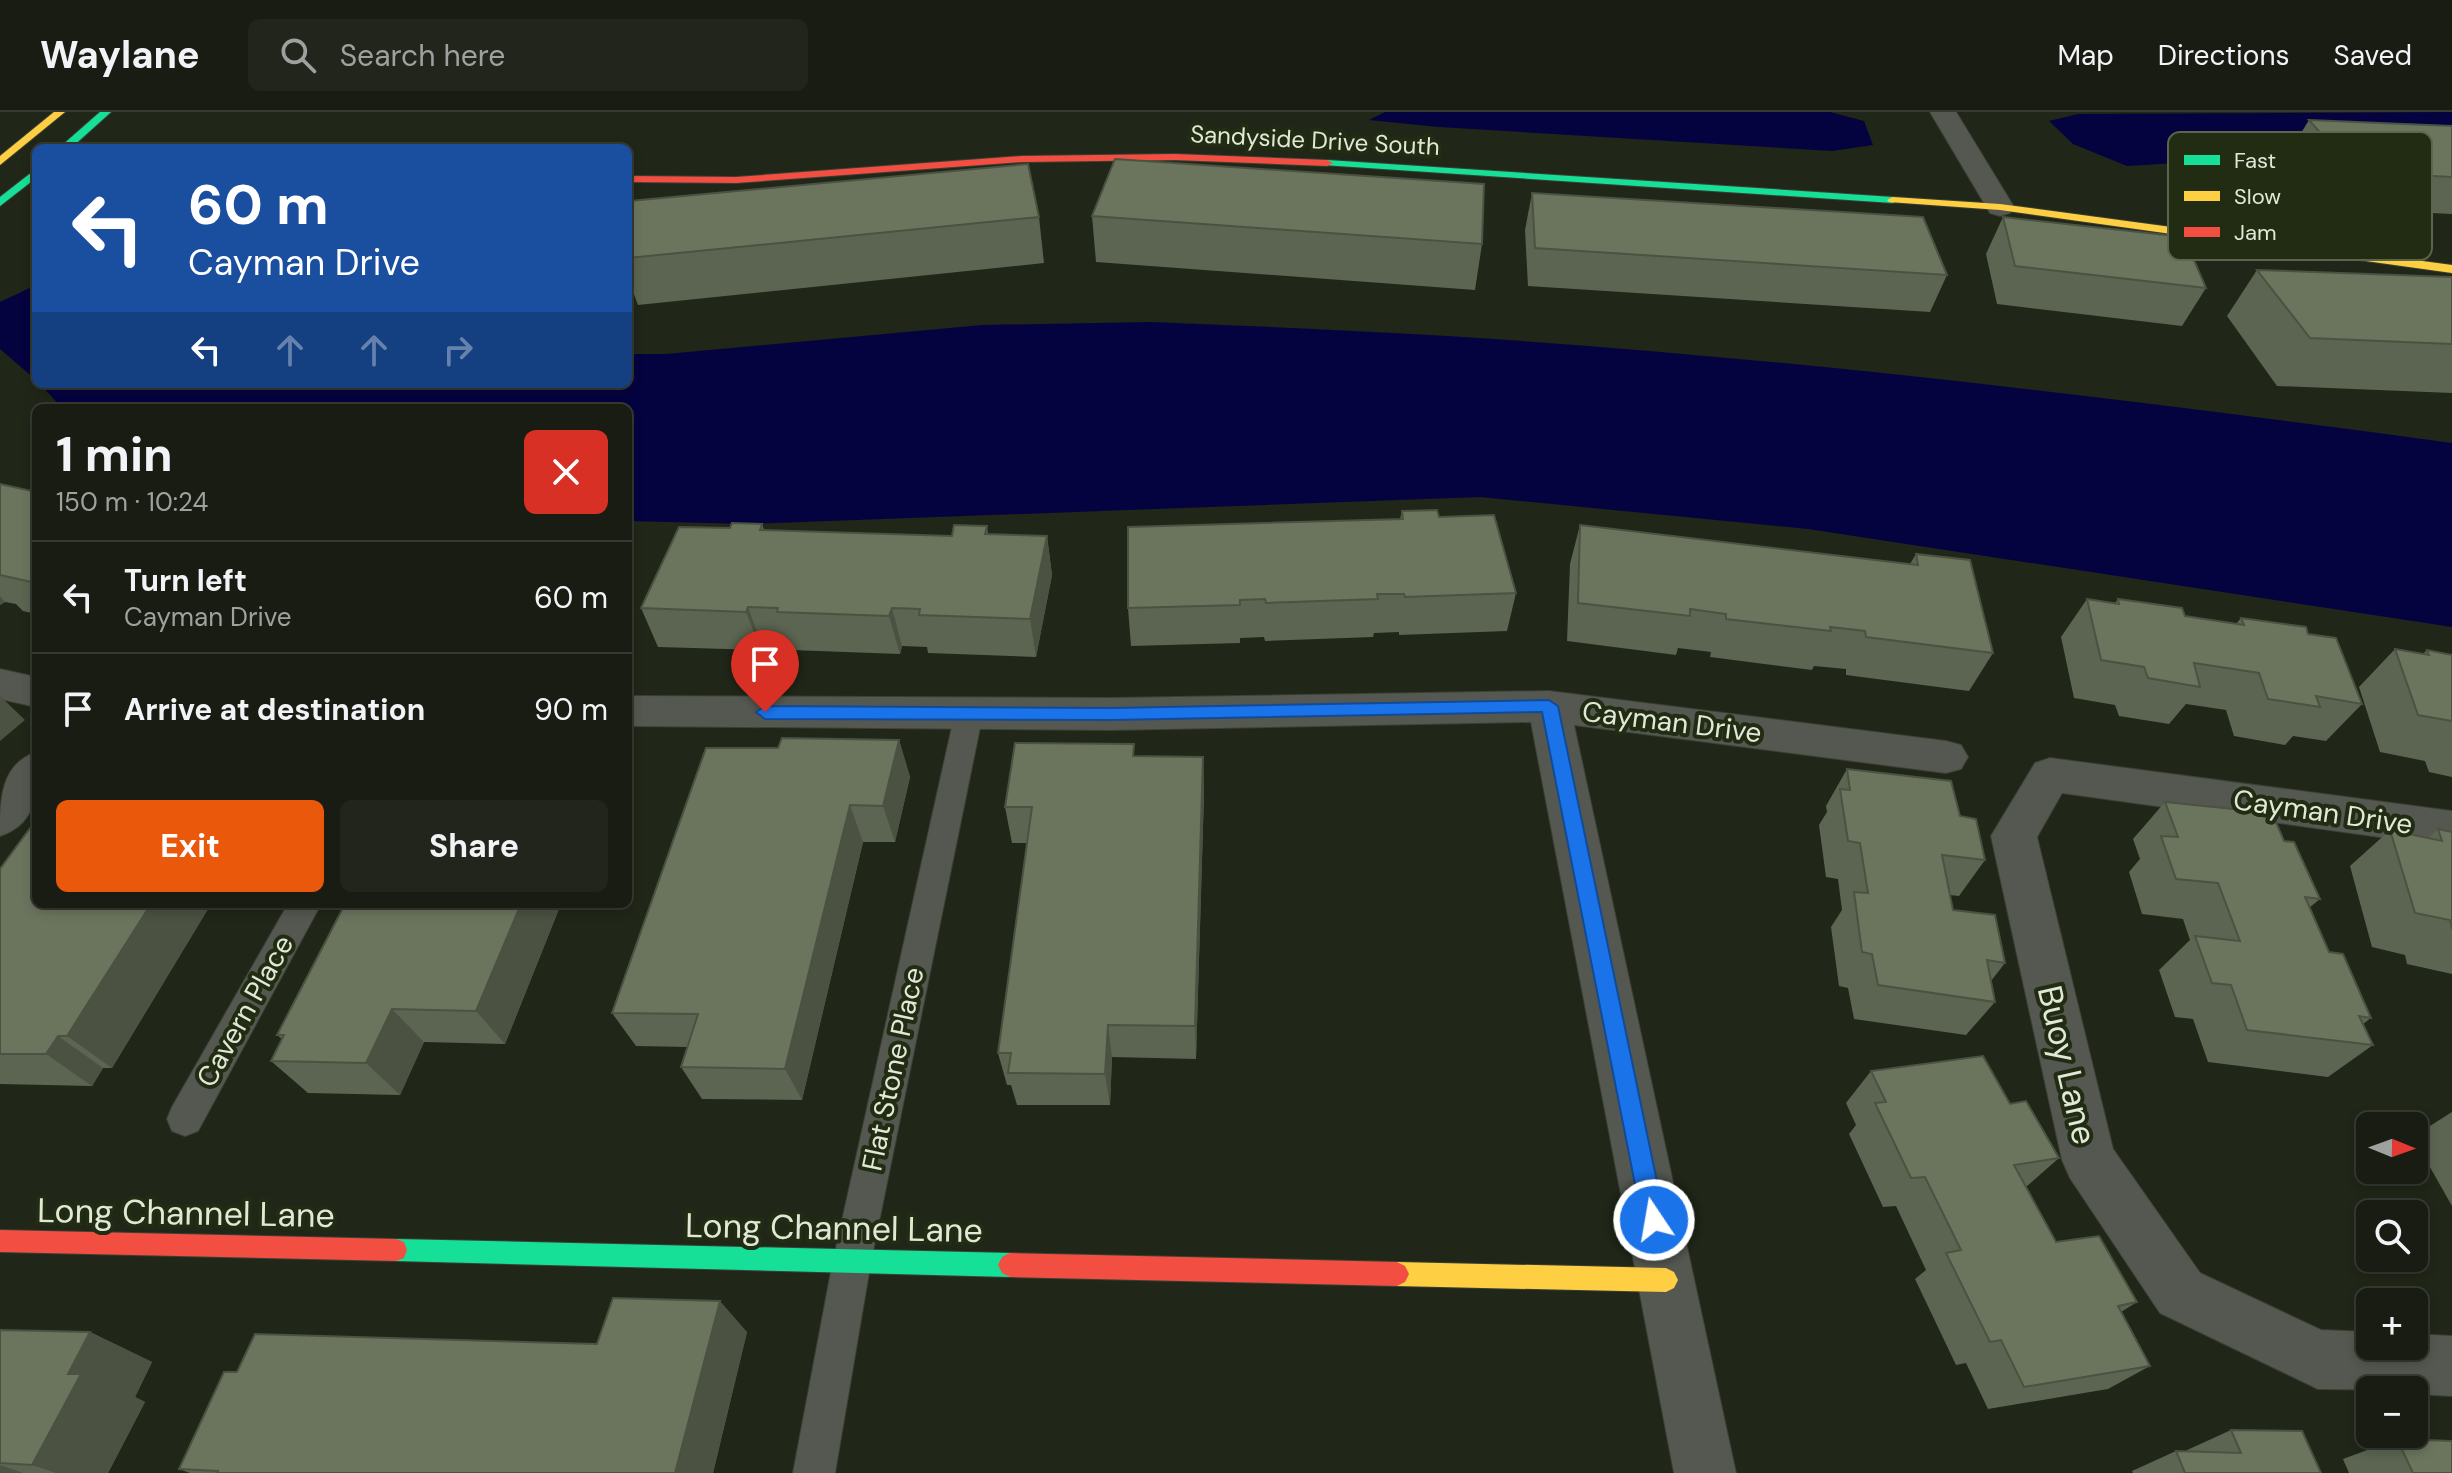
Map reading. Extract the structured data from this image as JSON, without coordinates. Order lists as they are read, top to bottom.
{
  "streets": {
    "street": [
      "Sandyside Drive South",
      "Cayman Drive",
      "Buoy Lane",
      "Long Channel Lane"
    ],
    "lane": ["Cavern Place", "Flat Stone Place"]
  },
  "crossings": [
    ["Cayman Drive", "Buoy Lane"],
    ["Cayman Drive", "Flat Stone Place"],
    ["Flat Stone Place", "Long Channel Lane"]
  ],
  "legend": ["Fast", "Slow", "Jam"],
  "north": "right",
  "page": {
    "header": "Waylane",
    "search": "Search here",
    "nav": ["Map", "Directions", "Saved"],
    "turn": ["60 m", "Cayman Drive"],
    "heading": ["1 min", "150 m · 10:24"],
    "list": [
      {
        "name": "Turn left",
        "note": "Cayman Drive",
        "value": "60 m"
      },
      {
        "name": "Arrive at destination",
        "value": "90 m"
      }
    ],
    "buttons": ["Exit", "Share"],
    "map_buttons": ["+", "−"]
  }
}
